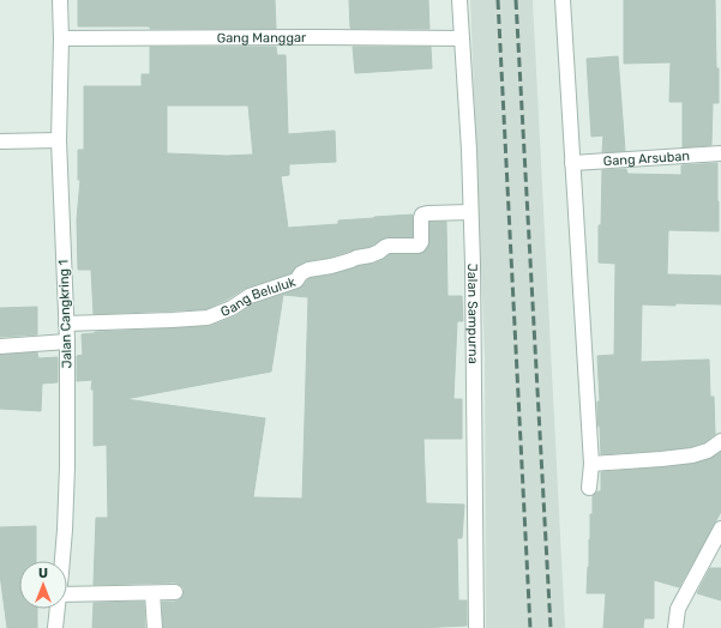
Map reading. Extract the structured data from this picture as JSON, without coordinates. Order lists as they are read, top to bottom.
{
  "streets": {
    "street": [
      "Gang Manggar",
      "Gang Arsuban",
      "Gang Beluluk",
      "Jalan Cangkring 1",
      "Jalan Sampurna"
    ]
  },
  "crossings": [
    ["Gang Manggar", "Jalan Cangkring 1"],
    ["Gang Manggar", "Jalan Sampurna"],
    ["Gang Beluluk", "Jalan Cangkring 1"],
    ["Gang Beluluk", "Jalan Sampurna"]
  ],
  "north": "top"
}
